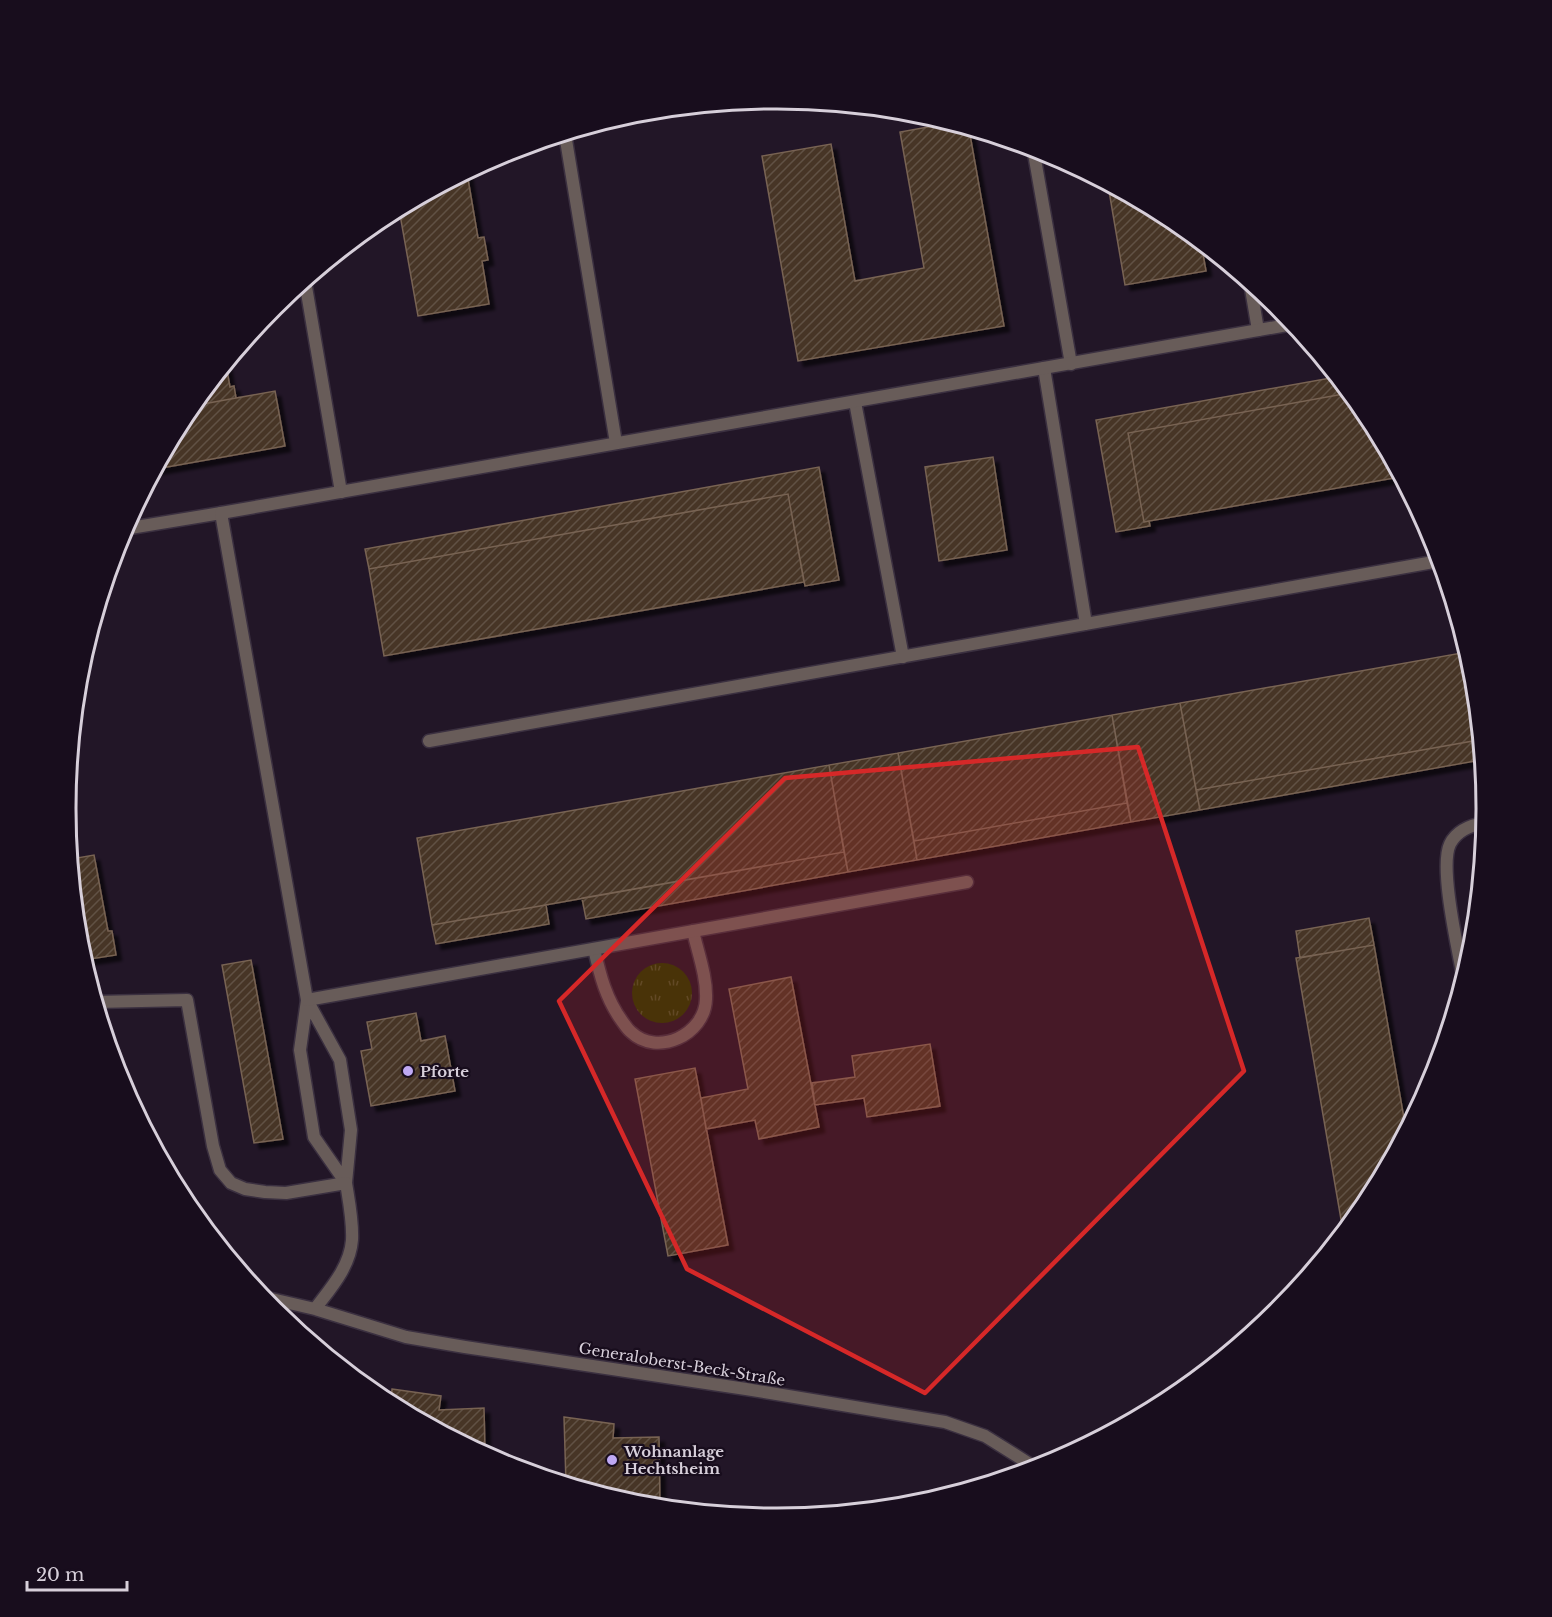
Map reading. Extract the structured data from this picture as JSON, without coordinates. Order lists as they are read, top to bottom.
{
  "streets": {
    "street": ["Generaloberst-Beck-Straße"]
  },
  "places": ["Pforte", "Wohnanlage Hechtsheim"],
  "scale_bar": "20 m"
}
